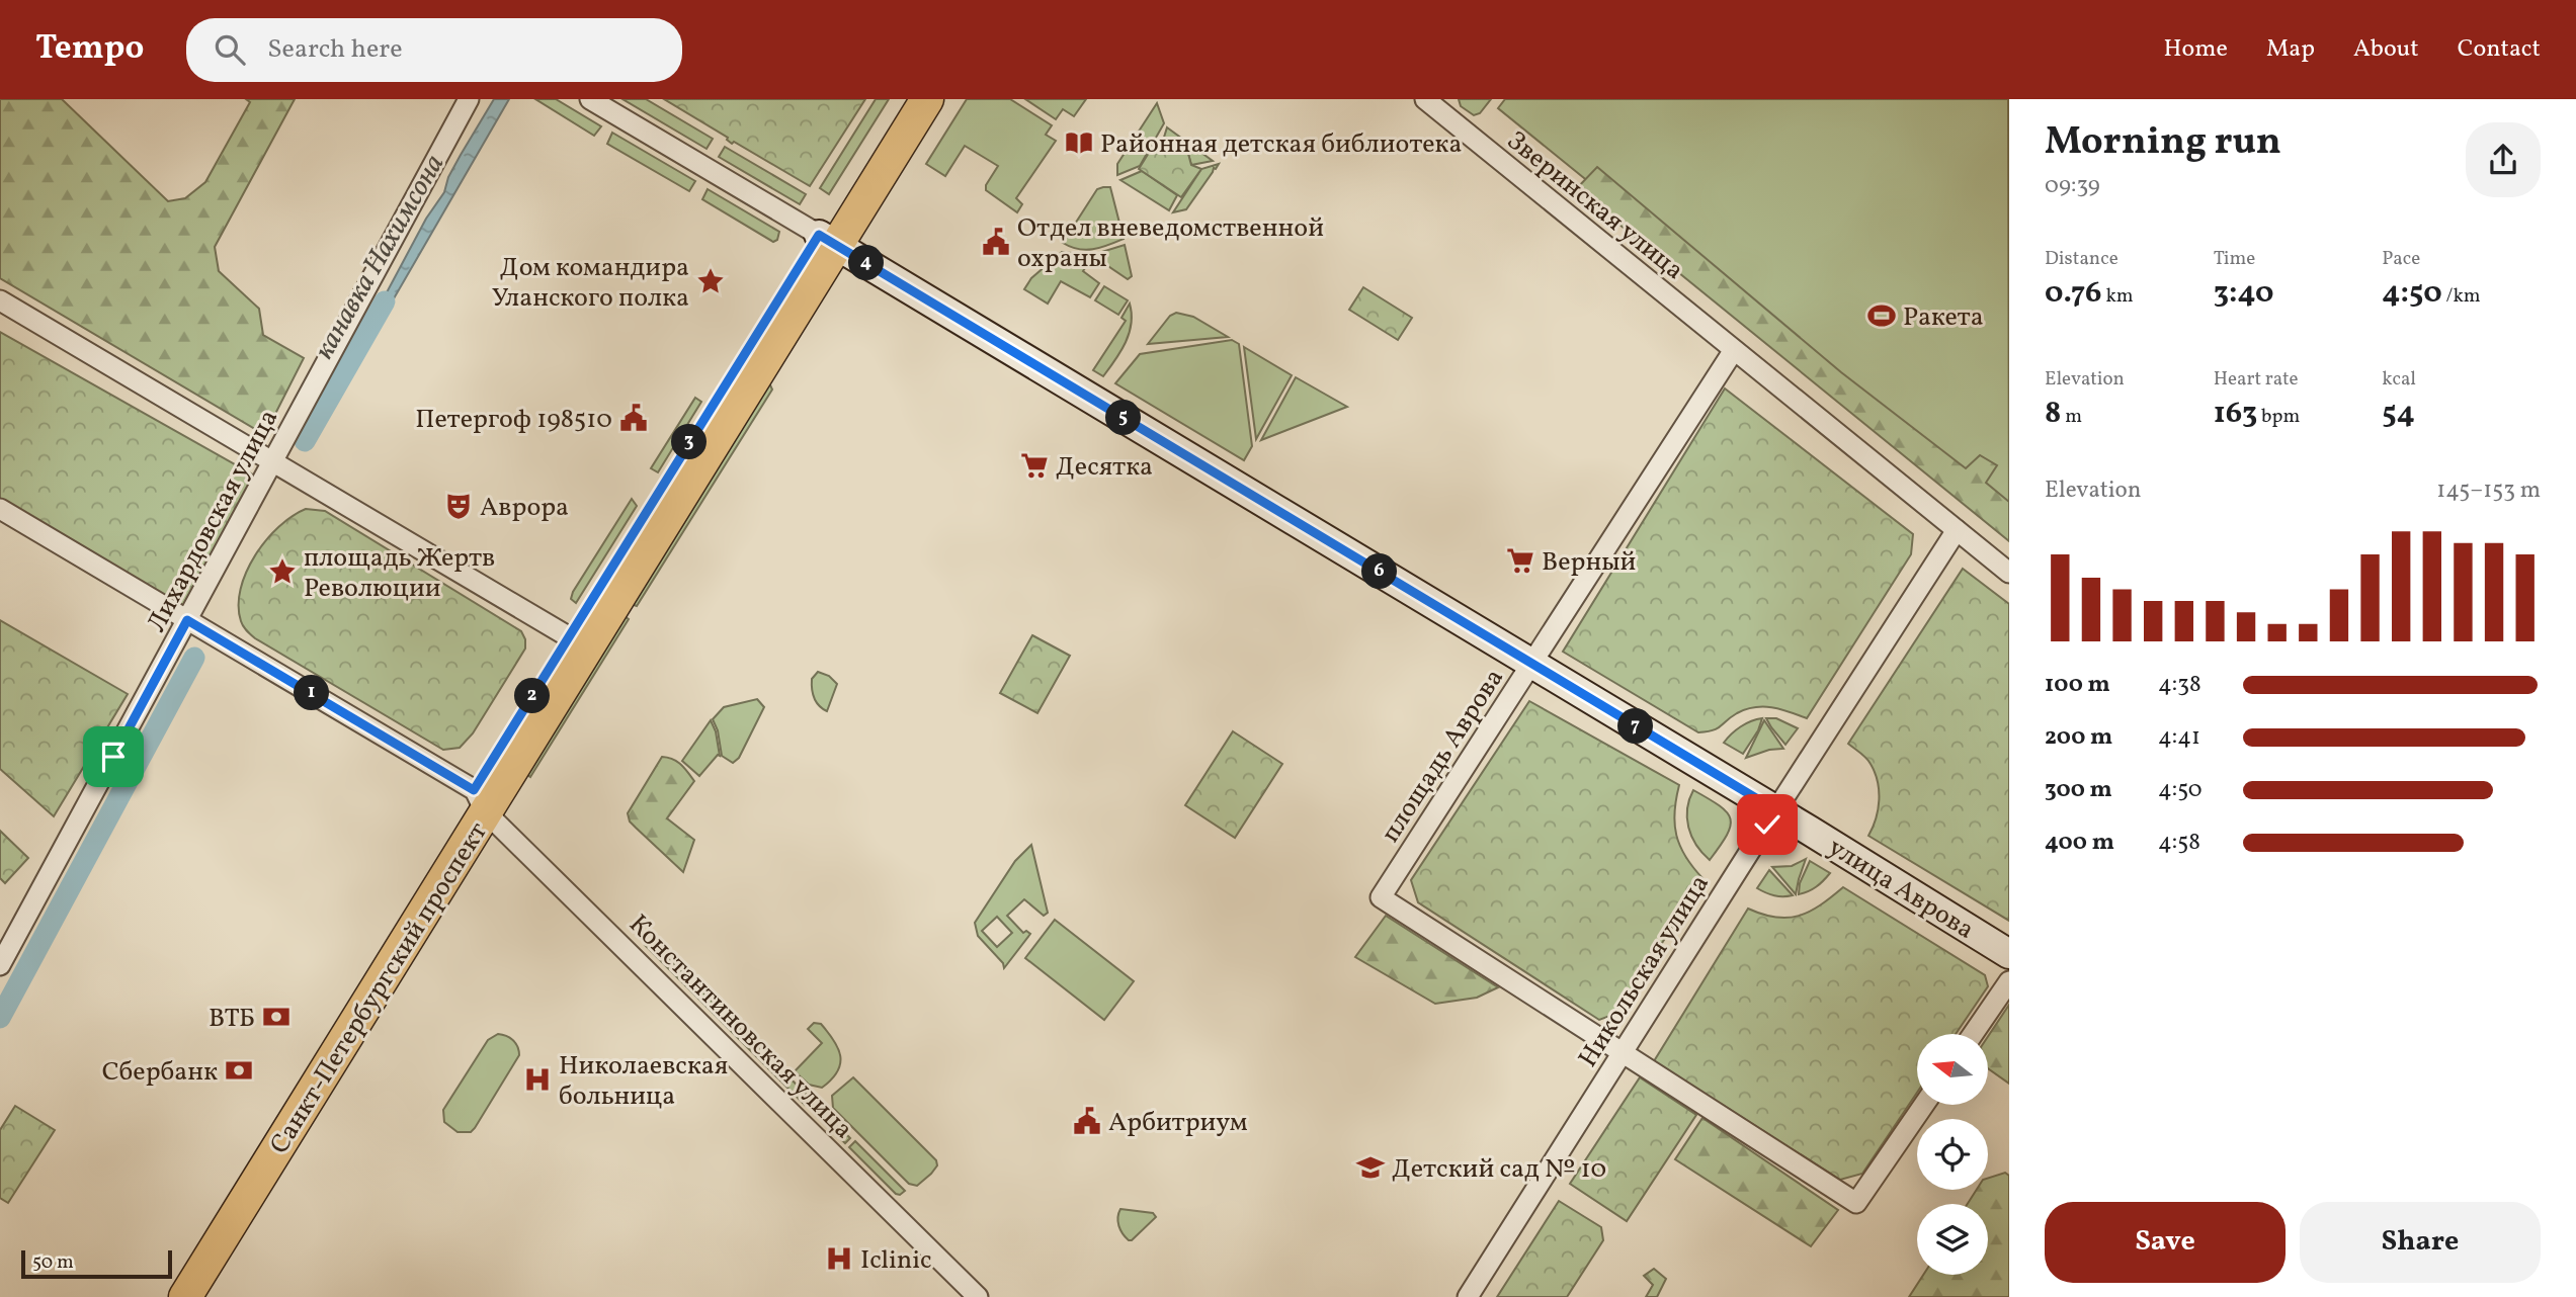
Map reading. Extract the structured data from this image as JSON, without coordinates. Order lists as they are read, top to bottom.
{
  "streets": {
    "main road": ["Санкт-Петербургский проспект"],
    "street": [
      "Зверинская улица",
      "Лихардовская улица",
      "площадь Аврова",
      "улица Аврова",
      "Никольская улица",
      "Константиновская улица"
    ]
  },
  "crossings": [
    ["Зверинская улица", "площадь Аврова"],
    ["площадь Аврова", "улица Аврова"],
    ["площадь Аврова", "Никольская улица"],
    ["улица Аврова", "Никольская улица"],
    ["улица Аврова", "Санкт-Петербургский проспект"],
    ["Санкт-Петербургский проспект", "Константиновская улица"]
  ],
  "water": ["канавка Нахимсона"],
  "places": {
    "library": ["Районная детская библиотека"],
    "public building": ["Отдел вневедомственной охраны", "Петергоф 198510", "Арбитриум"],
    "place": ["Дом командира Уланского полка", "площадь Жертв Революции"],
    "sports": ["Ракета"],
    "supermarket": ["Десятка", "Верный"],
    "theatre": ["Аврора"],
    "bank": ["ВТБ", "Сбербанк"],
    "hospital": ["Николаевская больница", "Iclinic"],
    "school or university": ["Детский сад № 10"]
  },
  "scale_bar": "50 m",
  "north": "left",
  "page": {
    "header": "Tempo",
    "search": "Search here",
    "nav": [
      "Home",
      "Map",
      "About",
      "Contact"
    ],
    "heading": ["Morning run", "09:39"],
    "stats": [
      ["Distance", "0.76 km"],
      ["Time", "3:40"],
      ["Pace", "4:50 /km"],
      ["Elevation", "8 m"],
      ["Heart rate", "163 bpm"],
      ["kcal", "54"]
    ],
    "pins": [
      "4",
      "5",
      "3",
      "6",
      "1",
      "2",
      "7"
    ],
    "chart": ["Elevation", "145–153 m"],
    "list": [
      {
        "name": "100 m",
        "note": "4:38"
      },
      {
        "name": "200 m",
        "note": "4:41"
      },
      {
        "name": "300 m",
        "note": "4:50"
      },
      {
        "name": "400 m",
        "note": "4:58"
      }
    ],
    "buttons": ["Save", "Share"],
    "scale": "50 m"
  }
}
